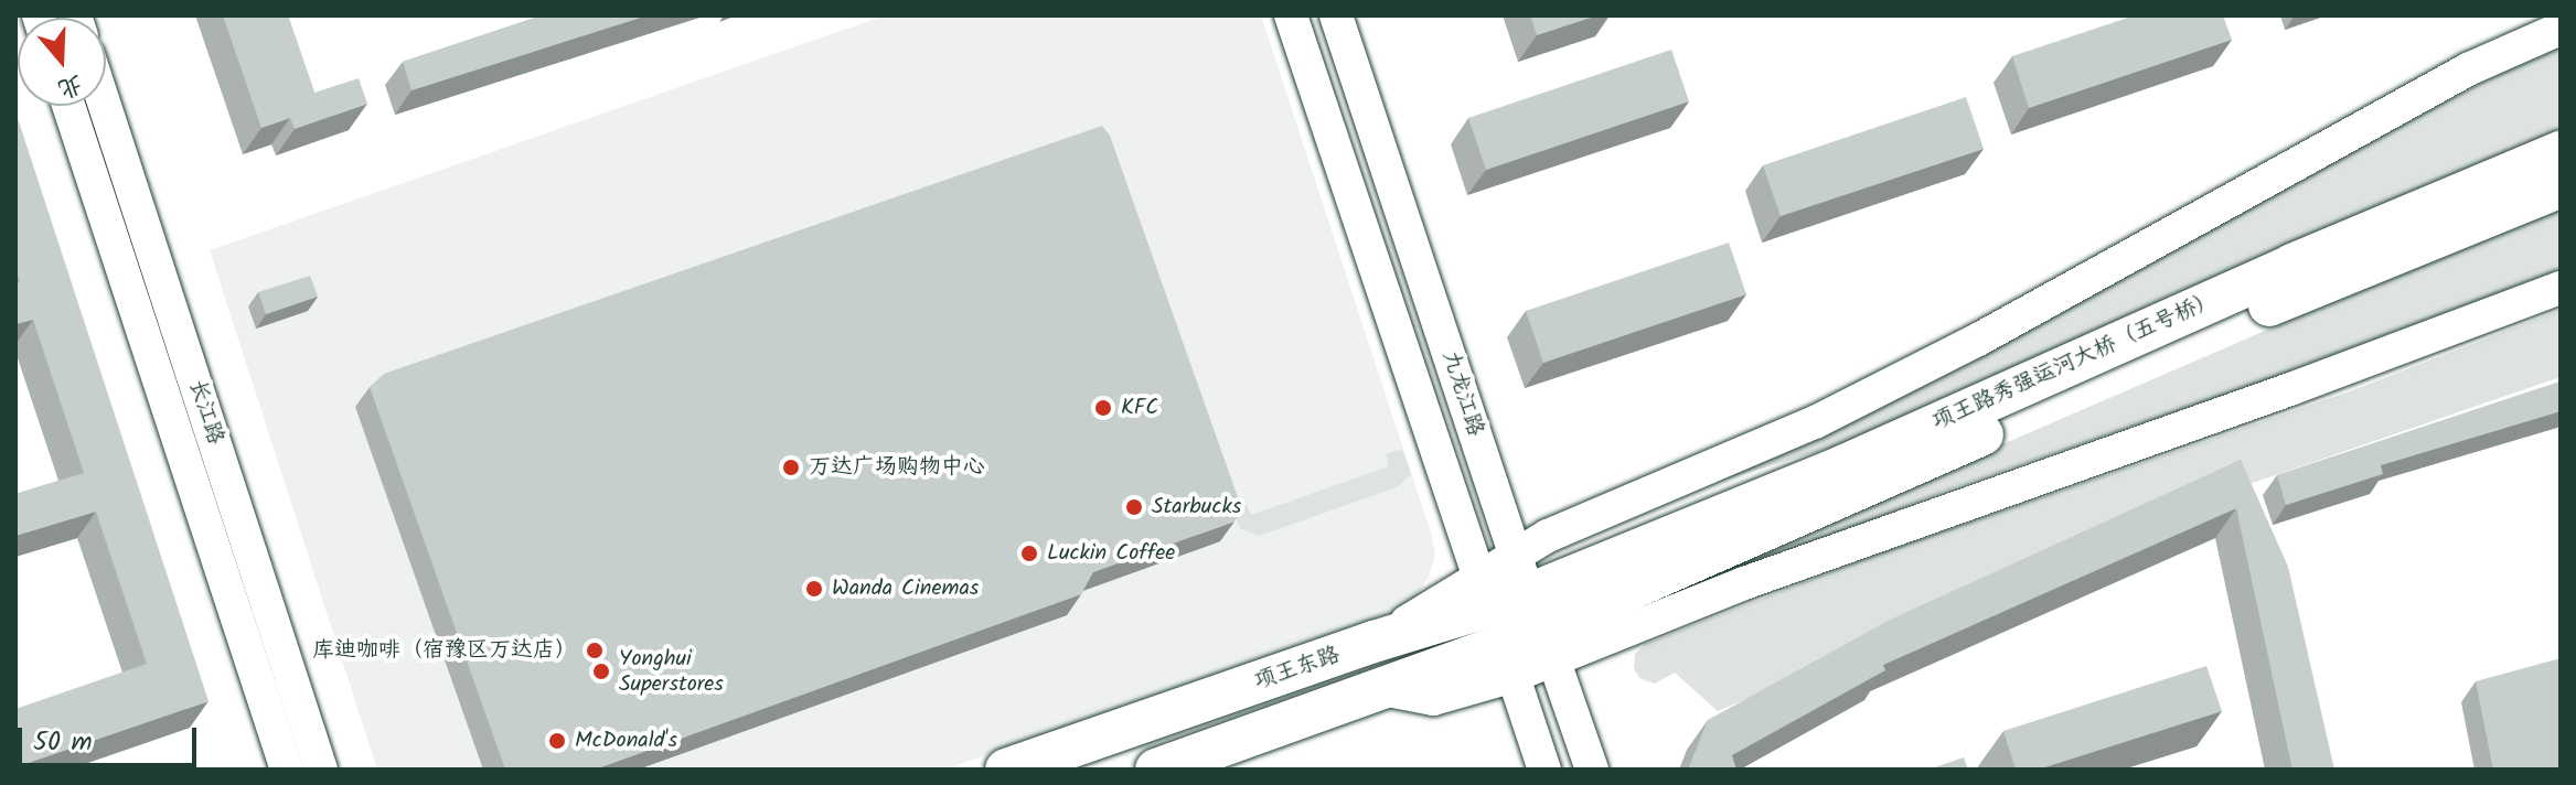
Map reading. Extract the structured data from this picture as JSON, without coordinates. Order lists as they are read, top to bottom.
{
  "streets": {
    "main road": ["项王路秀强运河大桥（五号桥）", "项王东路"],
    "street": ["九龙江路", "长江路"]
  },
  "crossings": [
    ["项王路秀强运河大桥（五号桥）", "项王东路"],
    ["九龙江路", "项王东路"]
  ],
  "places": [
    "KFC",
    "万达广场购物中心",
    "Starbucks",
    "Luckin Coffee",
    "Wanda Cinemas",
    "库迪咖啡（宿豫区万达店）",
    "Yonghui Superstores",
    "McDonald's"
  ],
  "scale_bar": "50 m",
  "north": "bottom"
}
